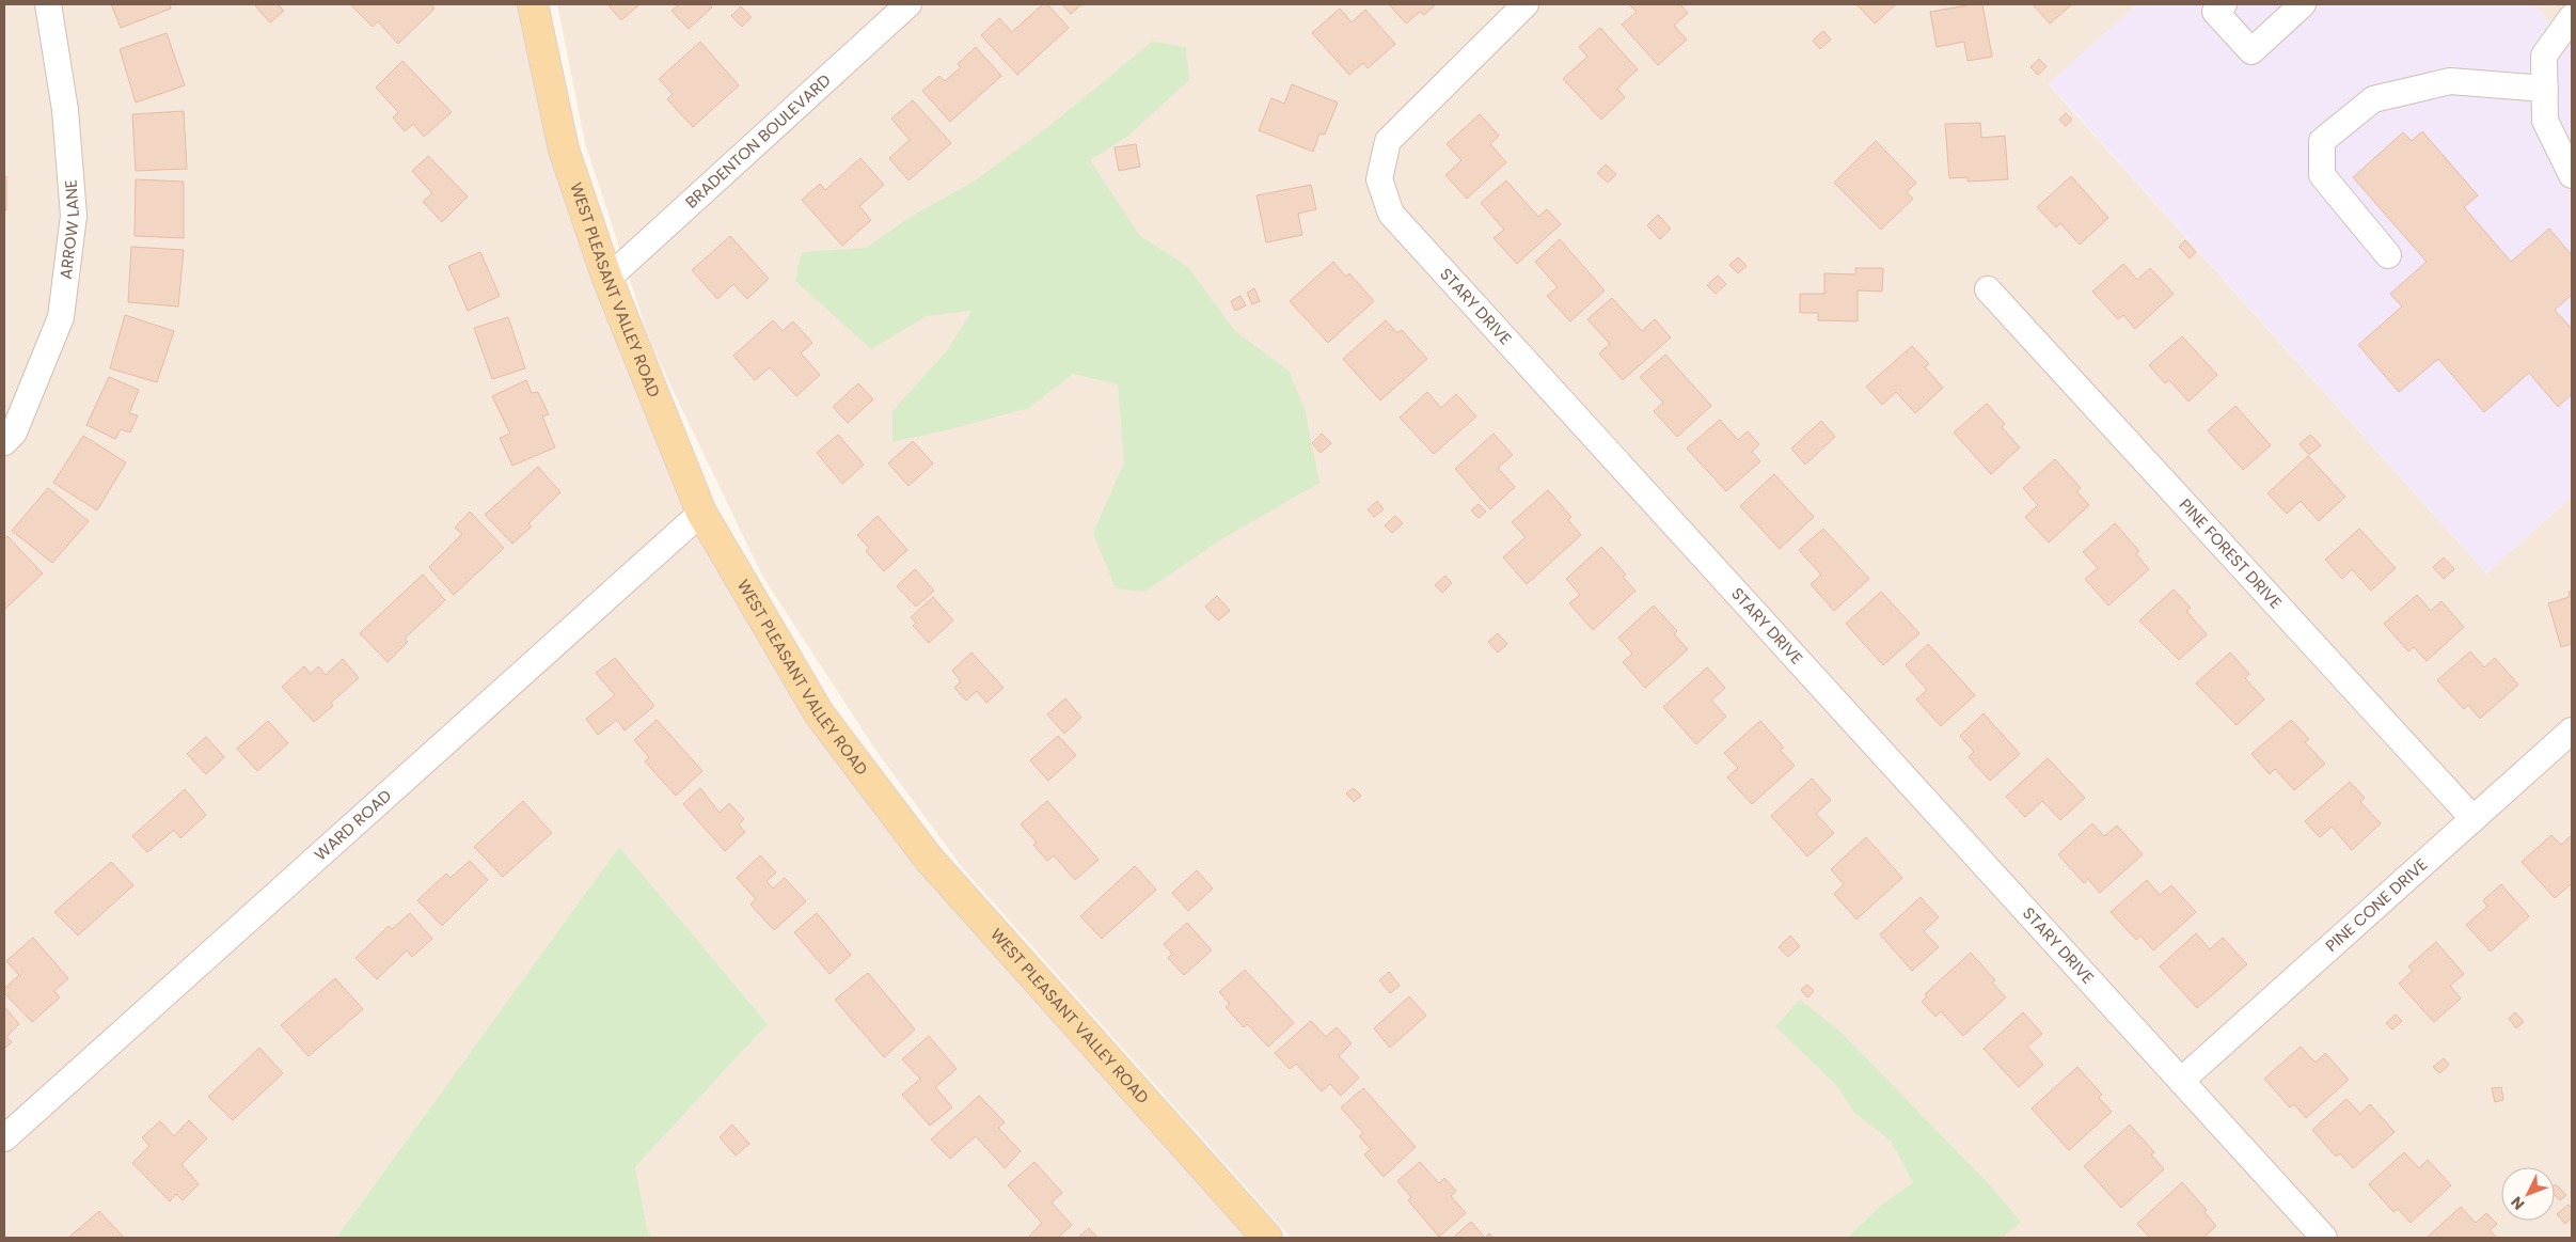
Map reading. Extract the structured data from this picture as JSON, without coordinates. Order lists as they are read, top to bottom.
{
  "streets": {
    "main road": ["WEST PLEASANT VALLEY ROAD"],
    "street": [
      "BRADENTON BOULEVARD",
      "ARROW LANE",
      "STARY DRIVE",
      "PINE FOREST DRIVE",
      "WARD ROAD",
      "PINE CONE DRIVE"
    ]
  },
  "crossings": [
    ["BRADENTON BOULEVARD", "WEST PLEASANT VALLEY ROAD"],
    ["WEST PLEASANT VALLEY ROAD", "WARD ROAD"],
    ["STARY DRIVE", "PINE CONE DRIVE"],
    ["PINE FOREST DRIVE", "PINE CONE DRIVE"]
  ],
  "north": "bottom left"
}
